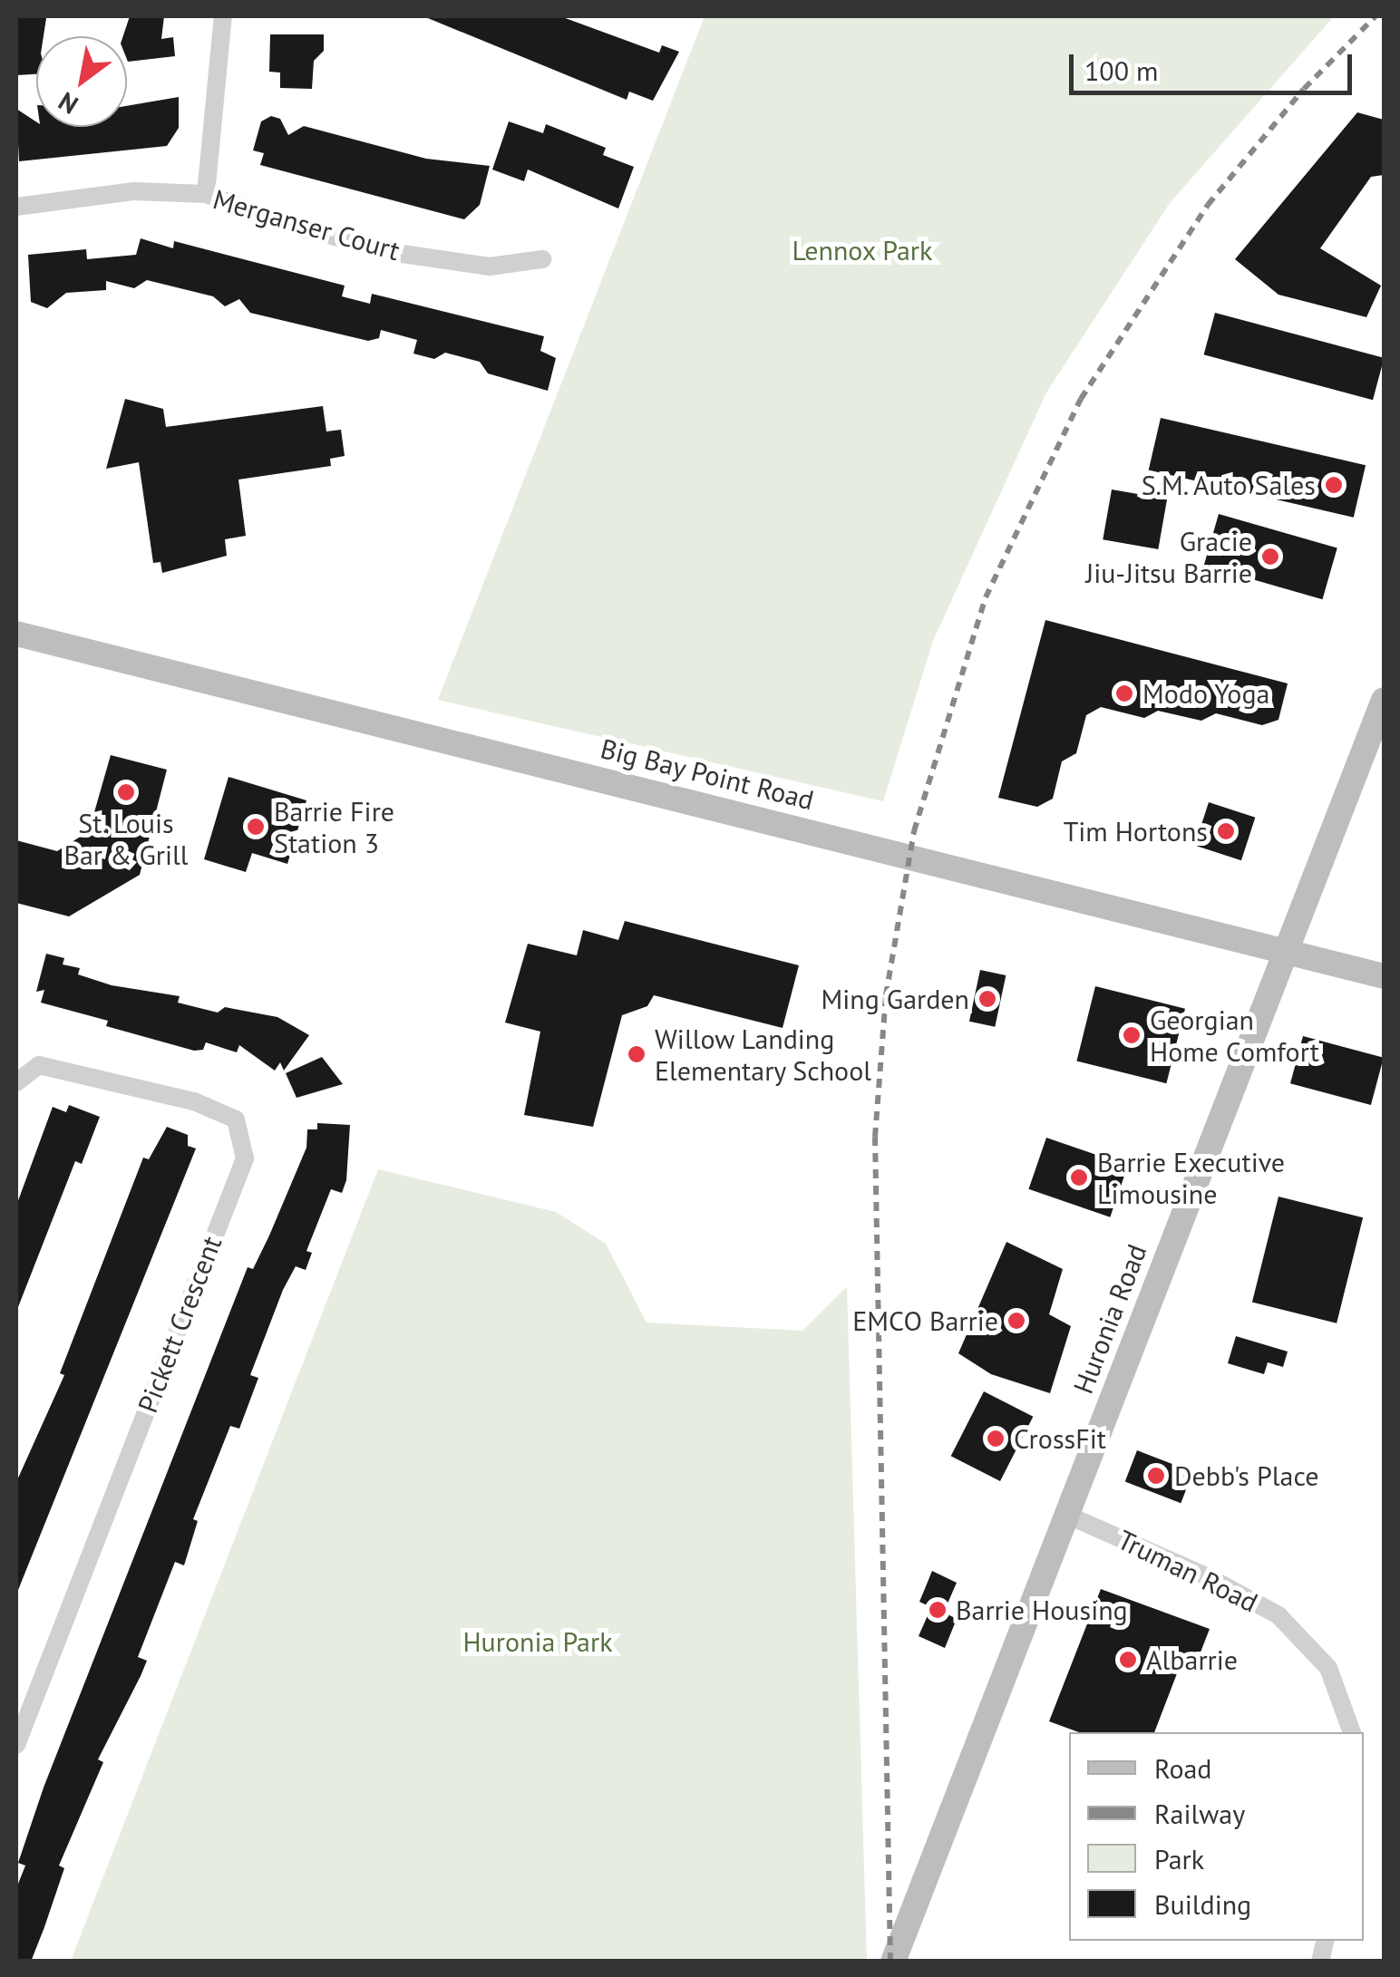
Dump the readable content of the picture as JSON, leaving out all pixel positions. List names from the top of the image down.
{
  "streets": {
    "street": [
      "Merganser Court",
      "Big Bay Point Road",
      "Huronia Road",
      "Pickett Crescent",
      "Truman Road"
    ]
  },
  "crossings": [
    ["Big Bay Point Road", "Huronia Road"],
    ["Huronia Road", "Truman Road"]
  ],
  "parks": ["Lennox Park", "Huronia Park"],
  "places": [
    "S.M. Auto Sales",
    "Gracie Jiu-Jitsu Barrie",
    "Modo Yoga",
    "St. Louis Bar & Grill",
    "Barrie Fire Station 3",
    "Tim Hortons",
    "Ming Garden",
    "Georgian Home Comfort",
    "Willow Landing Elementary School",
    "Barrie Executive Limousine",
    "EMCO Barrie",
    "CrossFit",
    "Debb's Place",
    "Barrie Housing",
    "Albarrie"
  ],
  "legend": [
    "Road",
    "Railway",
    "Park",
    "Building"
  ],
  "scale_bar": "100 m",
  "north": "bottom left"
}
